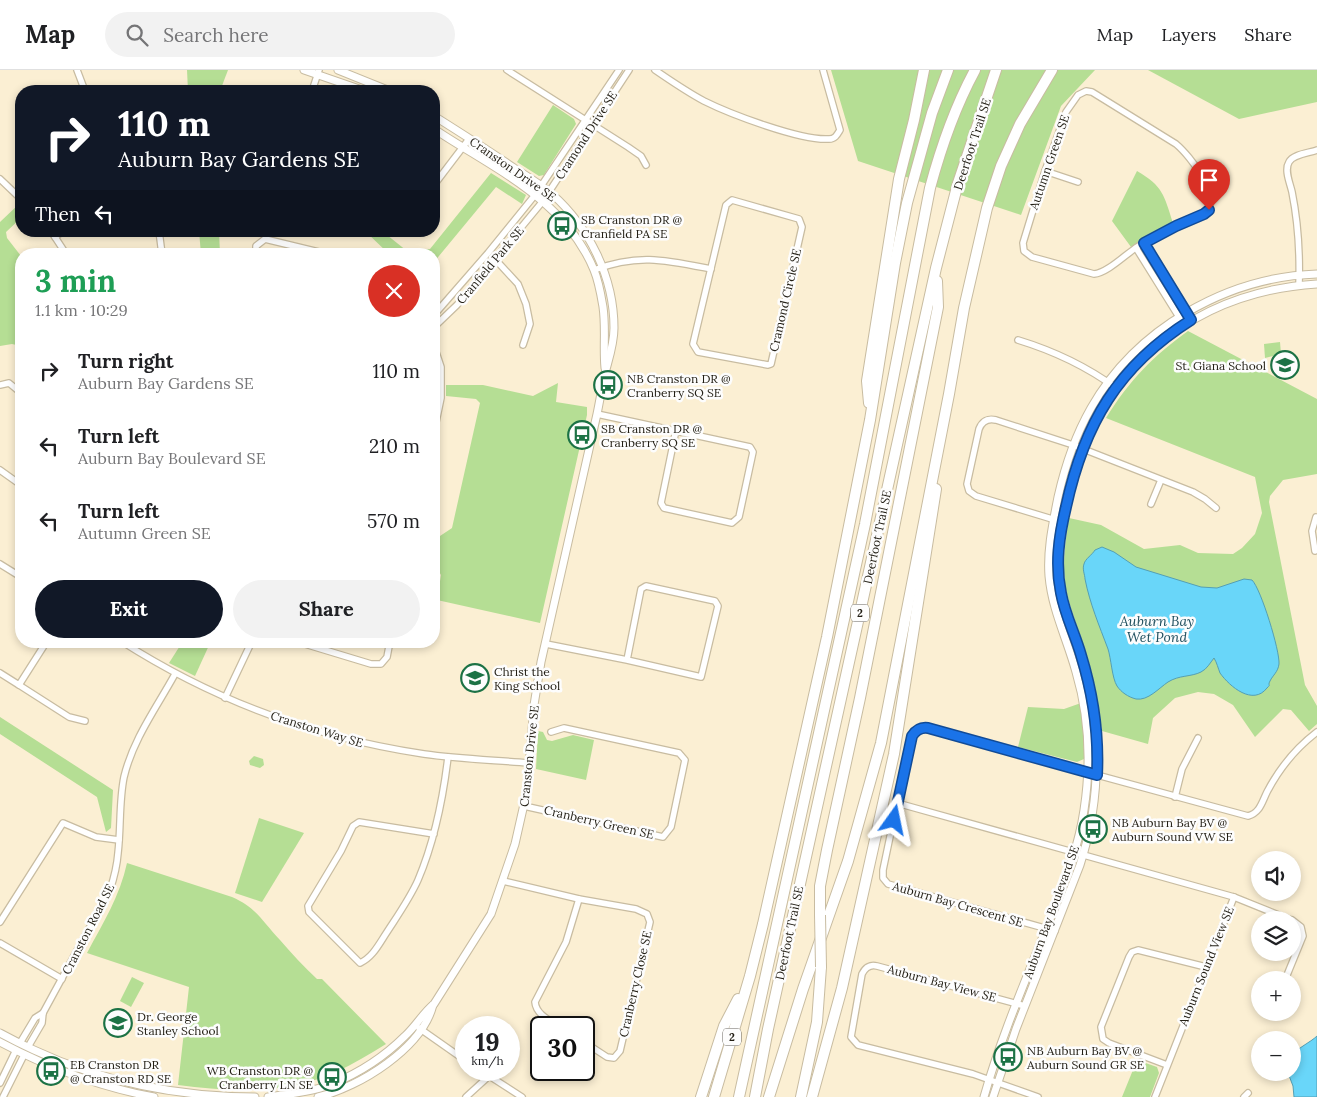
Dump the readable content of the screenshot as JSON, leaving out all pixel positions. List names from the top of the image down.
{
  "streets": {
    "highway": ["Deerfoot Trail SE", "2"],
    "street": [
      "Cramond Drive SE",
      "Autumn Green SE",
      "Cranston Drive SE",
      "Cranfield Park SE",
      "Cramond Circle SE",
      "Cranston Way SE",
      "Cranberry Green SE",
      "Auburn Bay Crescent SE",
      "Auburn Bay Boulevard SE",
      "Cranston Road SE",
      "Auburn Sound View SE",
      "Auburn Bay View SE",
      "Cranberry Close SE"
    ]
  },
  "crossings": [
    ["Cramond Drive SE", "Cranston Drive SE"],
    ["Cramond Drive SE", "Cranfield Park SE"],
    ["Cranston Drive SE", "Cranfield Park SE"],
    ["Cranston Drive SE", "Cranston Way SE"],
    ["Cranston Drive SE", "Cranberry Green SE"],
    ["Cranston Drive SE", "Cranberry Close SE"],
    ["Cranston Way SE", "Cranston Road SE"],
    ["Auburn Bay Crescent SE", "Auburn Bay Boulevard SE"],
    ["Auburn Bay Boulevard SE", "Auburn Sound View SE"],
    ["Auburn Bay Boulevard SE", "Auburn Bay View SE"]
  ],
  "water": ["Auburn Bay Wet Pond"],
  "places": {
    "bus stop": [
      "SB Cranston DR @ Cranfield PA SE",
      "NB Cranston DR @ Cranberry SQ SE",
      "SB Cranston DR @ Cranberry SQ SE",
      "NB Auburn Bay BV @ Auburn Sound VW SE",
      "NB Auburn Bay BV @ Auburn Sound GR SE",
      "EB Cranston DR @ Cranston RD SE",
      "WB Cranston DR @ Cranberry LN SE"
    ],
    "school or university": ["St. Giana School", "Christ the King School", "Dr. George Stanley School"]
  },
  "page": {
    "header": "Map",
    "search": "Search here",
    "nav": ["Map", "Layers", "Share"],
    "turn": ["110 m", "Auburn Bay Gardens SE"],
    "then": "Then",
    "heading": ["3 min", "1.1 km · 10:29"],
    "list": [
      {
        "name": "Turn right",
        "note": "Auburn Bay Gardens SE",
        "value": "110 m"
      },
      {
        "name": "Turn left",
        "note": "Auburn Bay Boulevard SE",
        "value": "210 m"
      },
      {
        "name": "Turn left",
        "note": "Autumn Green SE",
        "value": "570 m"
      }
    ],
    "buttons": ["Exit", "Share"],
    "map_buttons": ["+", "−"],
    "speed": "19 km/h",
    "limit": "30"
  }
}
